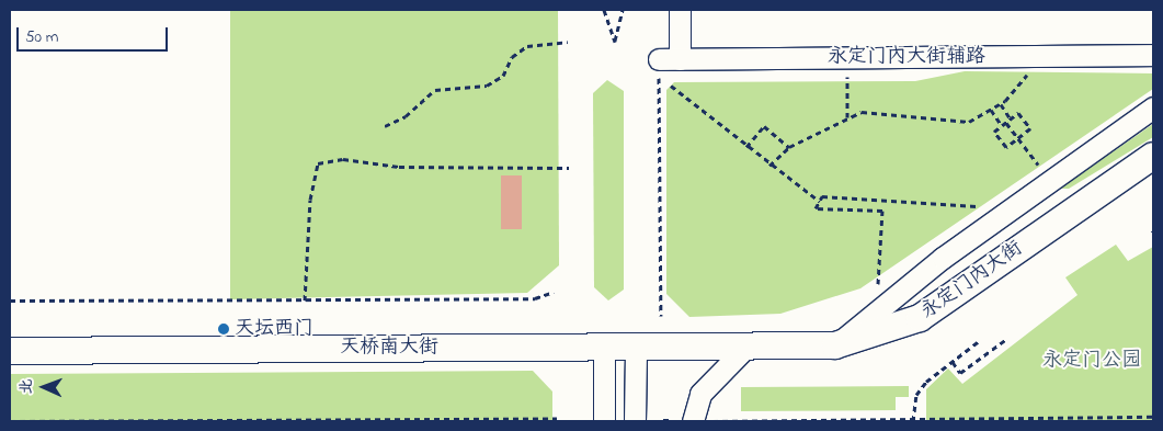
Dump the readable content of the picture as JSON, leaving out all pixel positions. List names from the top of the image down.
{
  "streets": {
    "main road": ["永定门内大街", "天桥南大街"],
    "street": ["永定门内大街辅路"]
  },
  "crossings": [
    ["永定门内大街", "天桥南大街"]
  ],
  "parks": ["永定门公园"],
  "places": ["天坛西门"],
  "scale_bar": "50 m",
  "north": "left"
}
